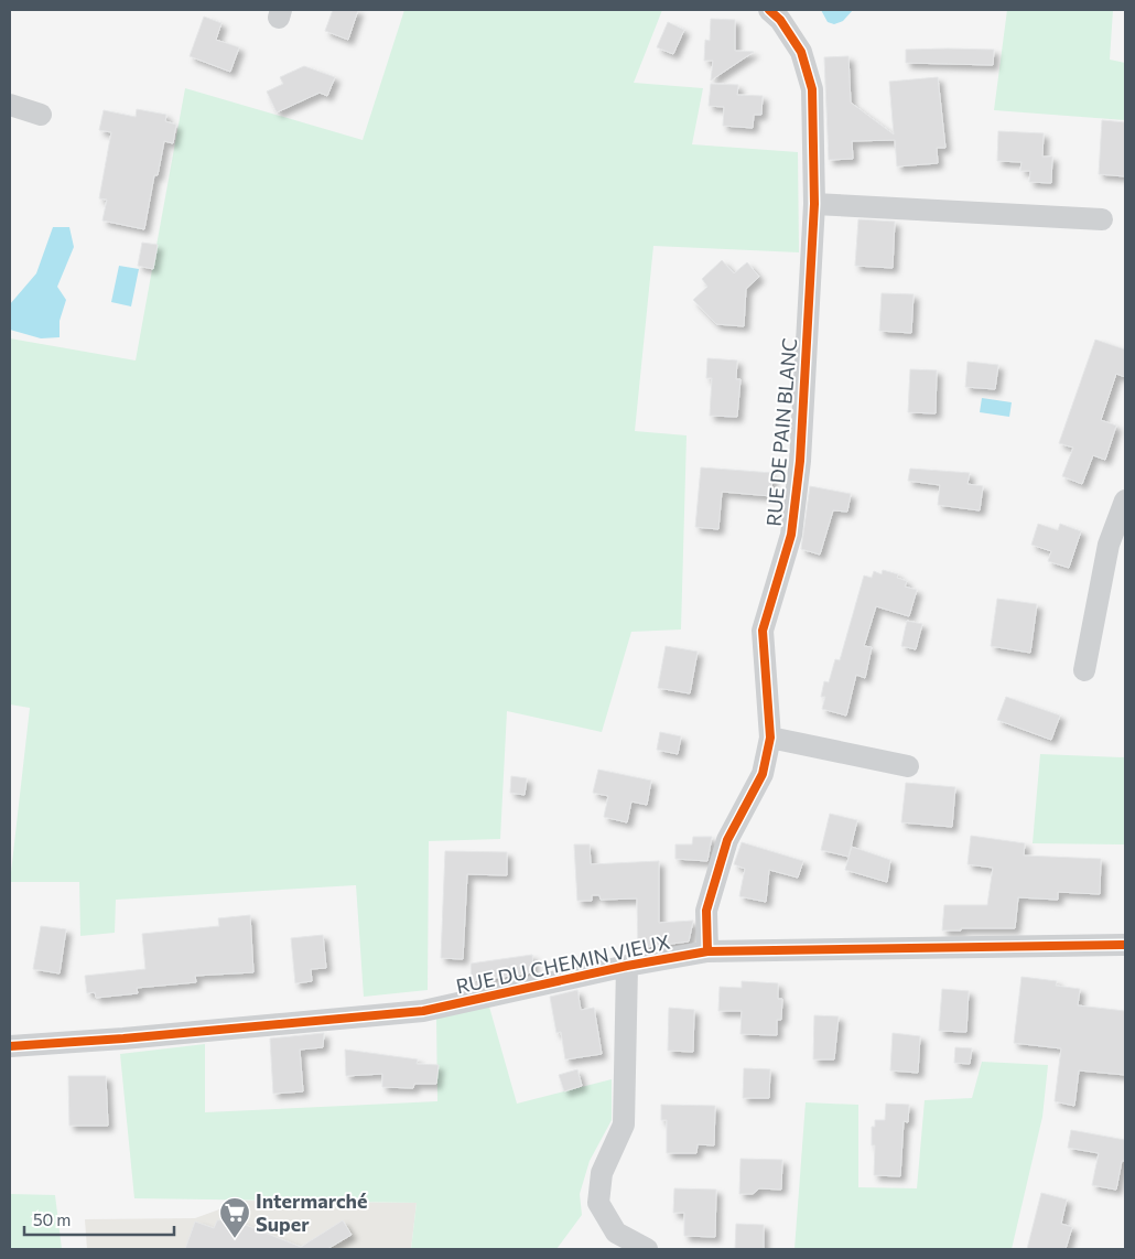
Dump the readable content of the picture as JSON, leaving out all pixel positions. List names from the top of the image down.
{
  "streets": {
    "street": ["RUE DE PAIN BLANC", "RUE DU CHEMIN VIEUX"]
  },
  "crossings": [
    ["RUE DE PAIN BLANC", "RUE DU CHEMIN VIEUX"]
  ],
  "places": {
    "supermarket": ["Intermarché Super"]
  },
  "scale_bar": "50 m"
}
